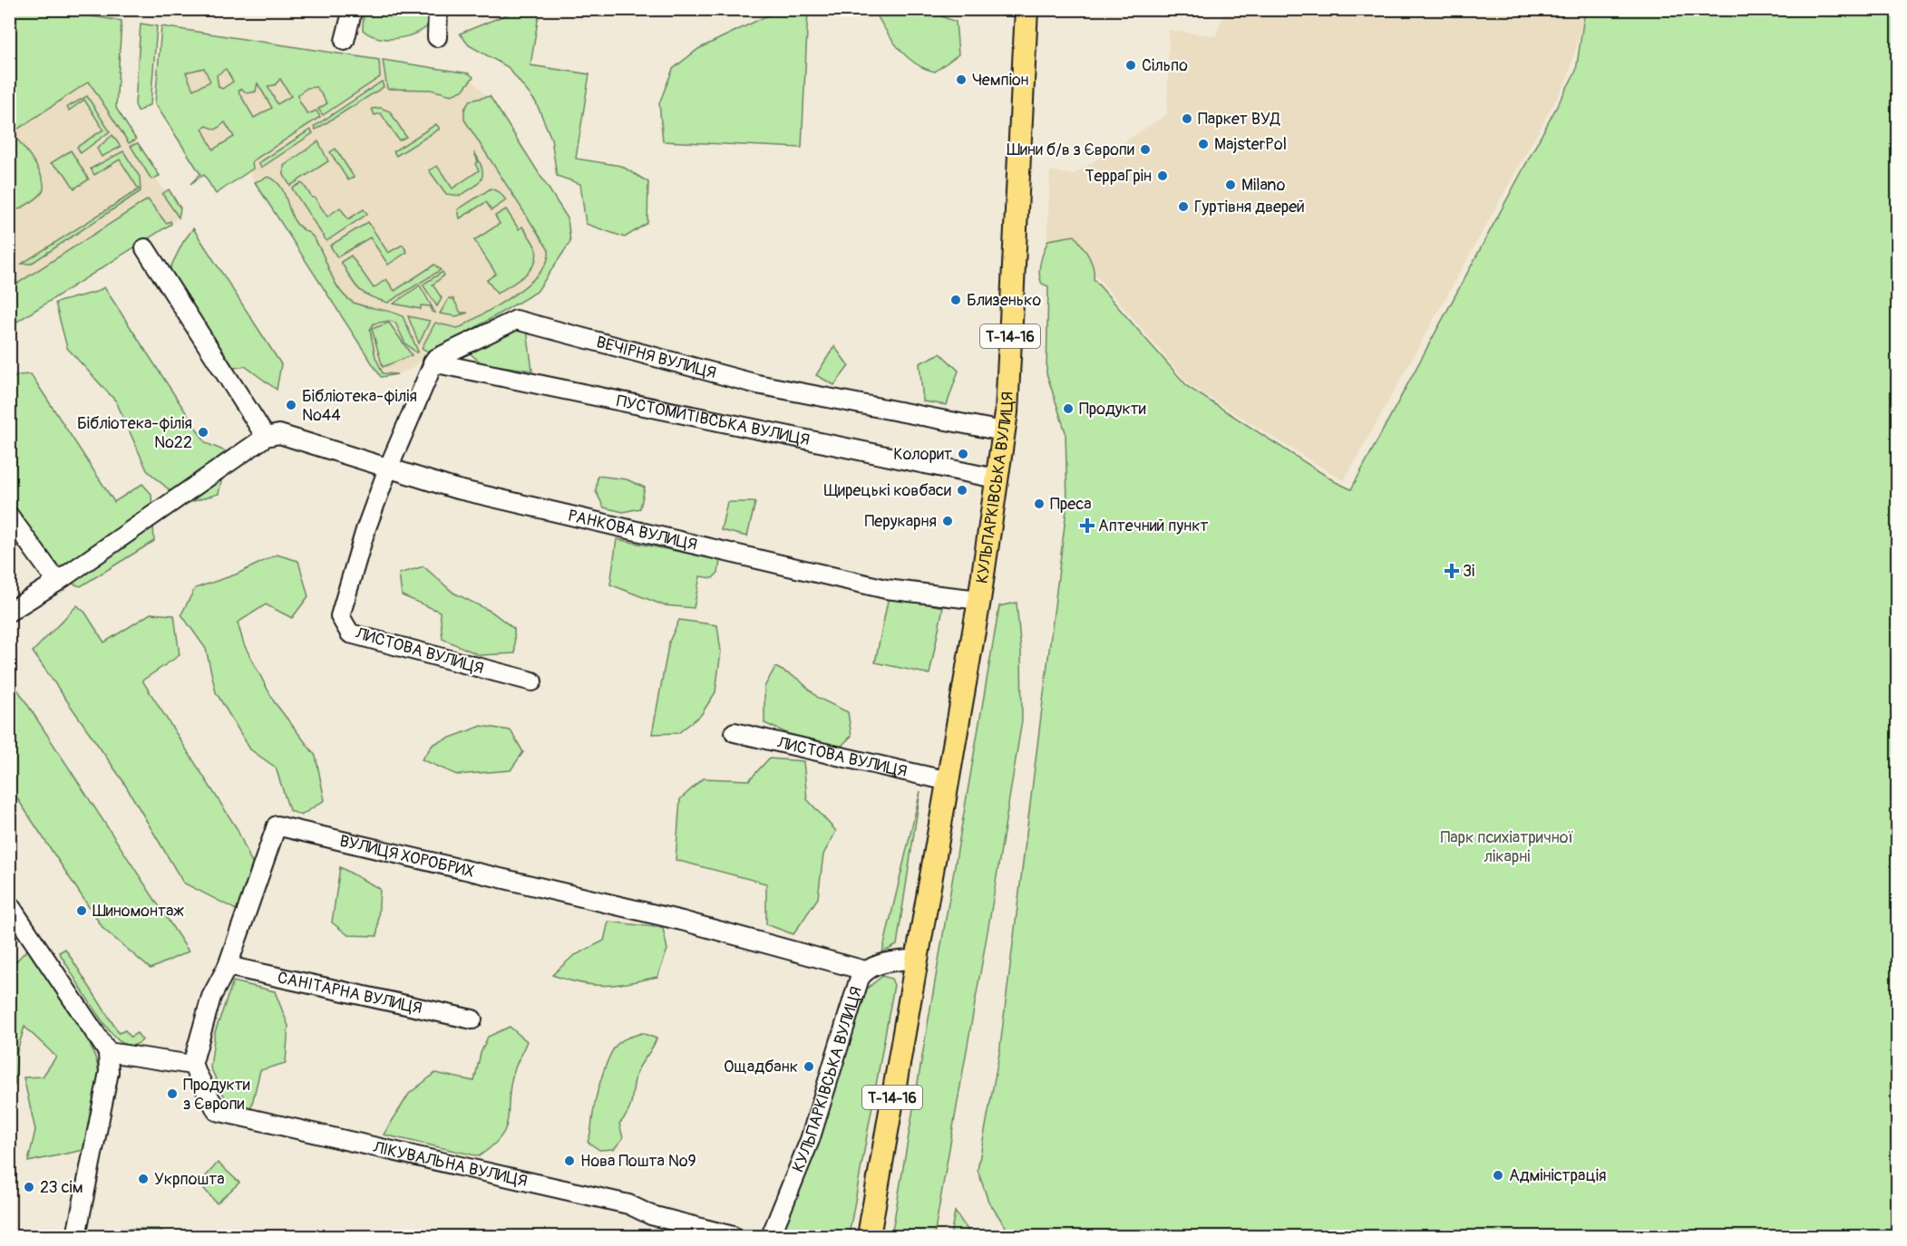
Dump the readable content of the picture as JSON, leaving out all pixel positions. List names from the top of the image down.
{
  "streets": {
    "main road": ["Т-14-16", "КУЛЬПАРКІВСЬКА ВУЛИЦЯ"],
    "street": [
      "ВЕЧІРНЯ ВУЛИЦЯ",
      "ПУСТОМИТІВСЬКА ВУЛИЦЯ",
      "РАНКОВА ВУЛИЦЯ",
      "ЛИСТОВА ВУЛИЦЯ",
      "ВУЛИЦЯ ХОРОБРИХ",
      "САНІТАРНА ВУЛИЦЯ",
      "ЛІКУВАЛЬНА ВУЛИЦЯ"
    ]
  },
  "crossings": [
    ["ВЕЧІРНЯ ВУЛИЦЯ", "ПУСТОМИТІВСЬКА ВУЛИЦЯ"],
    ["ВЕЧІРНЯ ВУЛИЦЯ", "КУЛЬПАРКІВСЬКА ВУЛИЦЯ"],
    ["ПУСТОМИТІВСЬКА ВУЛИЦЯ", "КУЛЬПАРКІВСЬКА ВУЛИЦЯ"],
    ["КУЛЬПАРКІВСЬКА ВУЛИЦЯ", "РАНКОВА ВУЛИЦЯ"],
    ["КУЛЬПАРКІВСЬКА ВУЛИЦЯ", "ЛИСТОВА ВУЛИЦЯ"],
    ["КУЛЬПАРКІВСЬКА ВУЛИЦЯ", "ВУЛИЦЯ ХОРОБРИХ"],
    ["РАНКОВА ВУЛИЦЯ", "ЛИСТОВА ВУЛИЦЯ"],
    ["ВУЛИЦЯ ХОРОБРИХ", "САНІТАРНА ВУЛИЦЯ"],
    ["ВУЛИЦЯ ХОРОБРИХ", "ЛІКУВАЛЬНА ВУЛИЦЯ"]
  ],
  "parks": ["Парк психіатричної лікарні"],
  "places": {
    "other": [
      "Сільпо",
      "Чемпіон",
      "Паркет ВУД",
      "MajsterPol",
      "Шини б/в з Європи",
      "ТерраГрін",
      "Milano",
      "Гуртівня дверей",
      "Близенько",
      "Бібліотека-філія №44",
      "Продукти",
      "Бібліотека-філія №22",
      "Колорит",
      "Щирецькі ковбаси",
      "Преса",
      "Перукарня",
      "Шиномонтаж",
      "Ощадбанк",
      "Продукти з Європи",
      "Нова Пошта №9",
      "Адміністрація",
      "Укрпошта",
      "23 сім"
    ],
    "health": ["Аптечний пункт", "3і"]
  }
}
